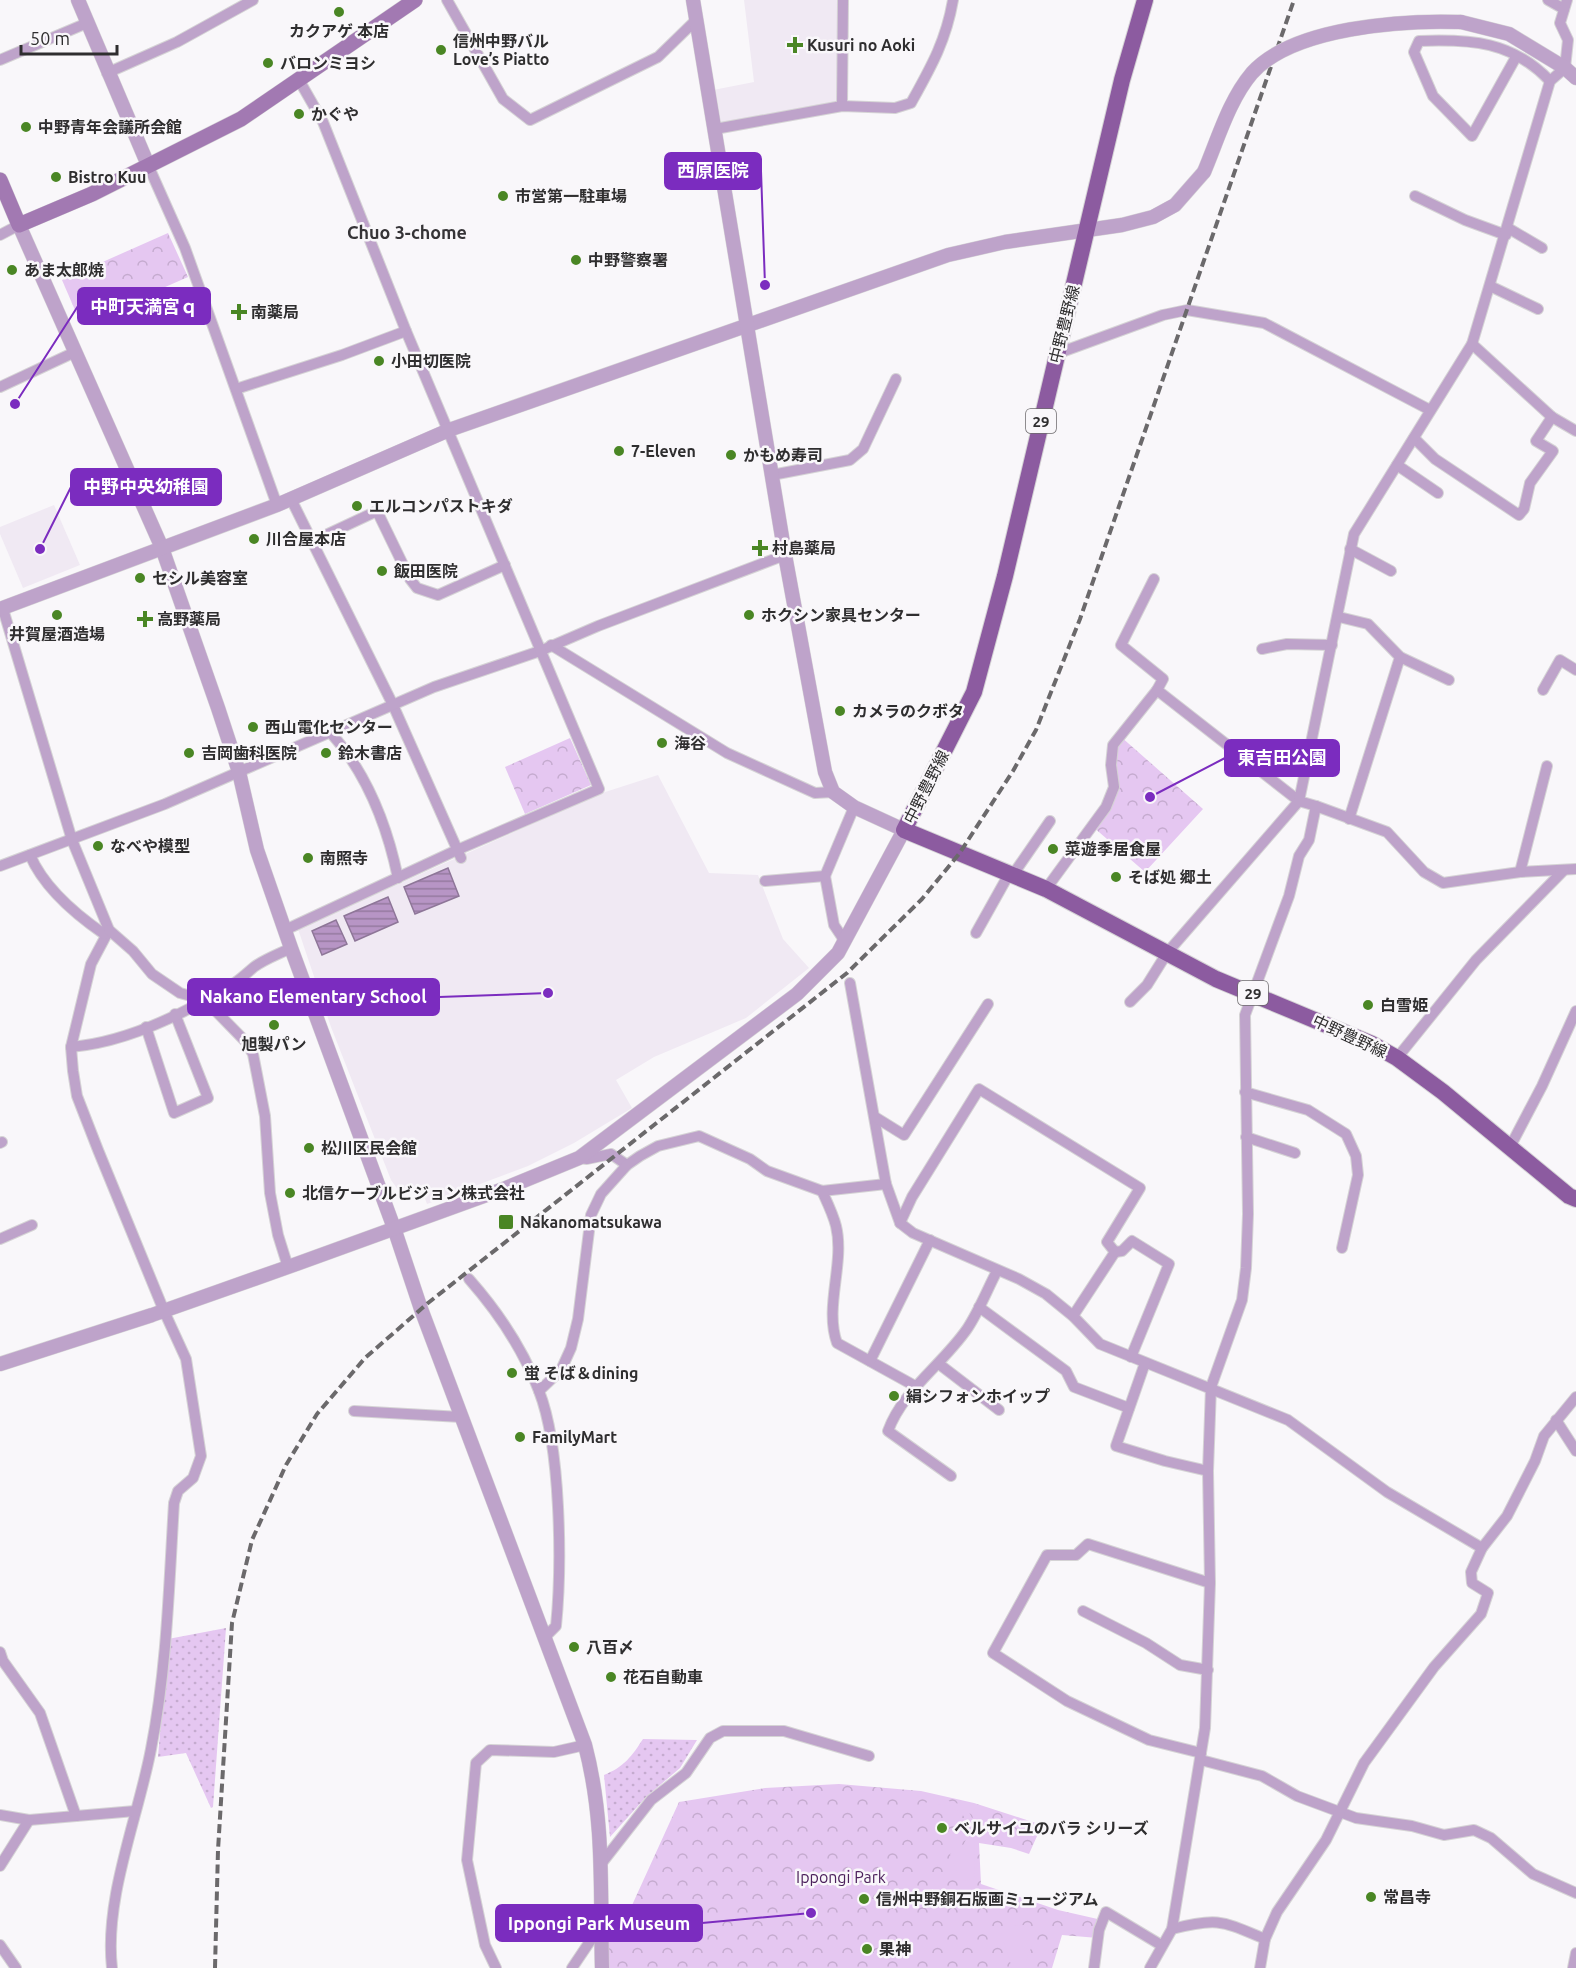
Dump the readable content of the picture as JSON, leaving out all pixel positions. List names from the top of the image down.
{
  "streets": {
    "main road": ["中野豊野線", "29"]
  },
  "districts": ["Chuo 3-chome"],
  "parks": ["Ippongi Park"],
  "places": {
    "other": [
      "カクアゲ 本店",
      "信州中野バル Love’s Piatto",
      "バロンミヨシ",
      "かぐや",
      "中野青年会議所会館",
      "Bistro Kuu",
      "市営第一駐車場",
      "中野警察署",
      "あま太郎焼",
      "西原医院",
      "小田切医院",
      "中町天満宮ｑ",
      "7-Eleven",
      "かもめ寿司",
      "エルコンパストキダ",
      "川合屋本店",
      "中野中央幼稚園",
      "飯田医院",
      "セシル美容室",
      "井賀屋酒造場",
      "ホクシン家具センター",
      "カメラのクボタ",
      "西山電化センター",
      "海谷",
      "吉岡歯科医院",
      "鈴木書店",
      "東吉田公園",
      "なべや模型",
      "菜遊季居食屋",
      "南照寺",
      "そば処 郷土",
      "Nakano Elementary School",
      "白雪姫",
      "旭製パン",
      "松川区民会館",
      "北信ケーブルビジョン株式会社",
      "蛍 そば＆dining",
      "絹シフォンホイップ",
      "FamilyMart",
      "八百〆",
      "花石自動車",
      "ベルサイユのバラ シリーズ",
      "常昌寺",
      "信州中野銅石版画ミュージアム",
      "Ippongi Park Museum",
      "果神"
    ],
    "health": [
      "Kusuri no Aoki",
      "南薬局",
      "村島薬局",
      "高野薬局"
    ],
    "transit": ["Nakanomatsukawa"]
  },
  "scale_bar": "50 m"
}
